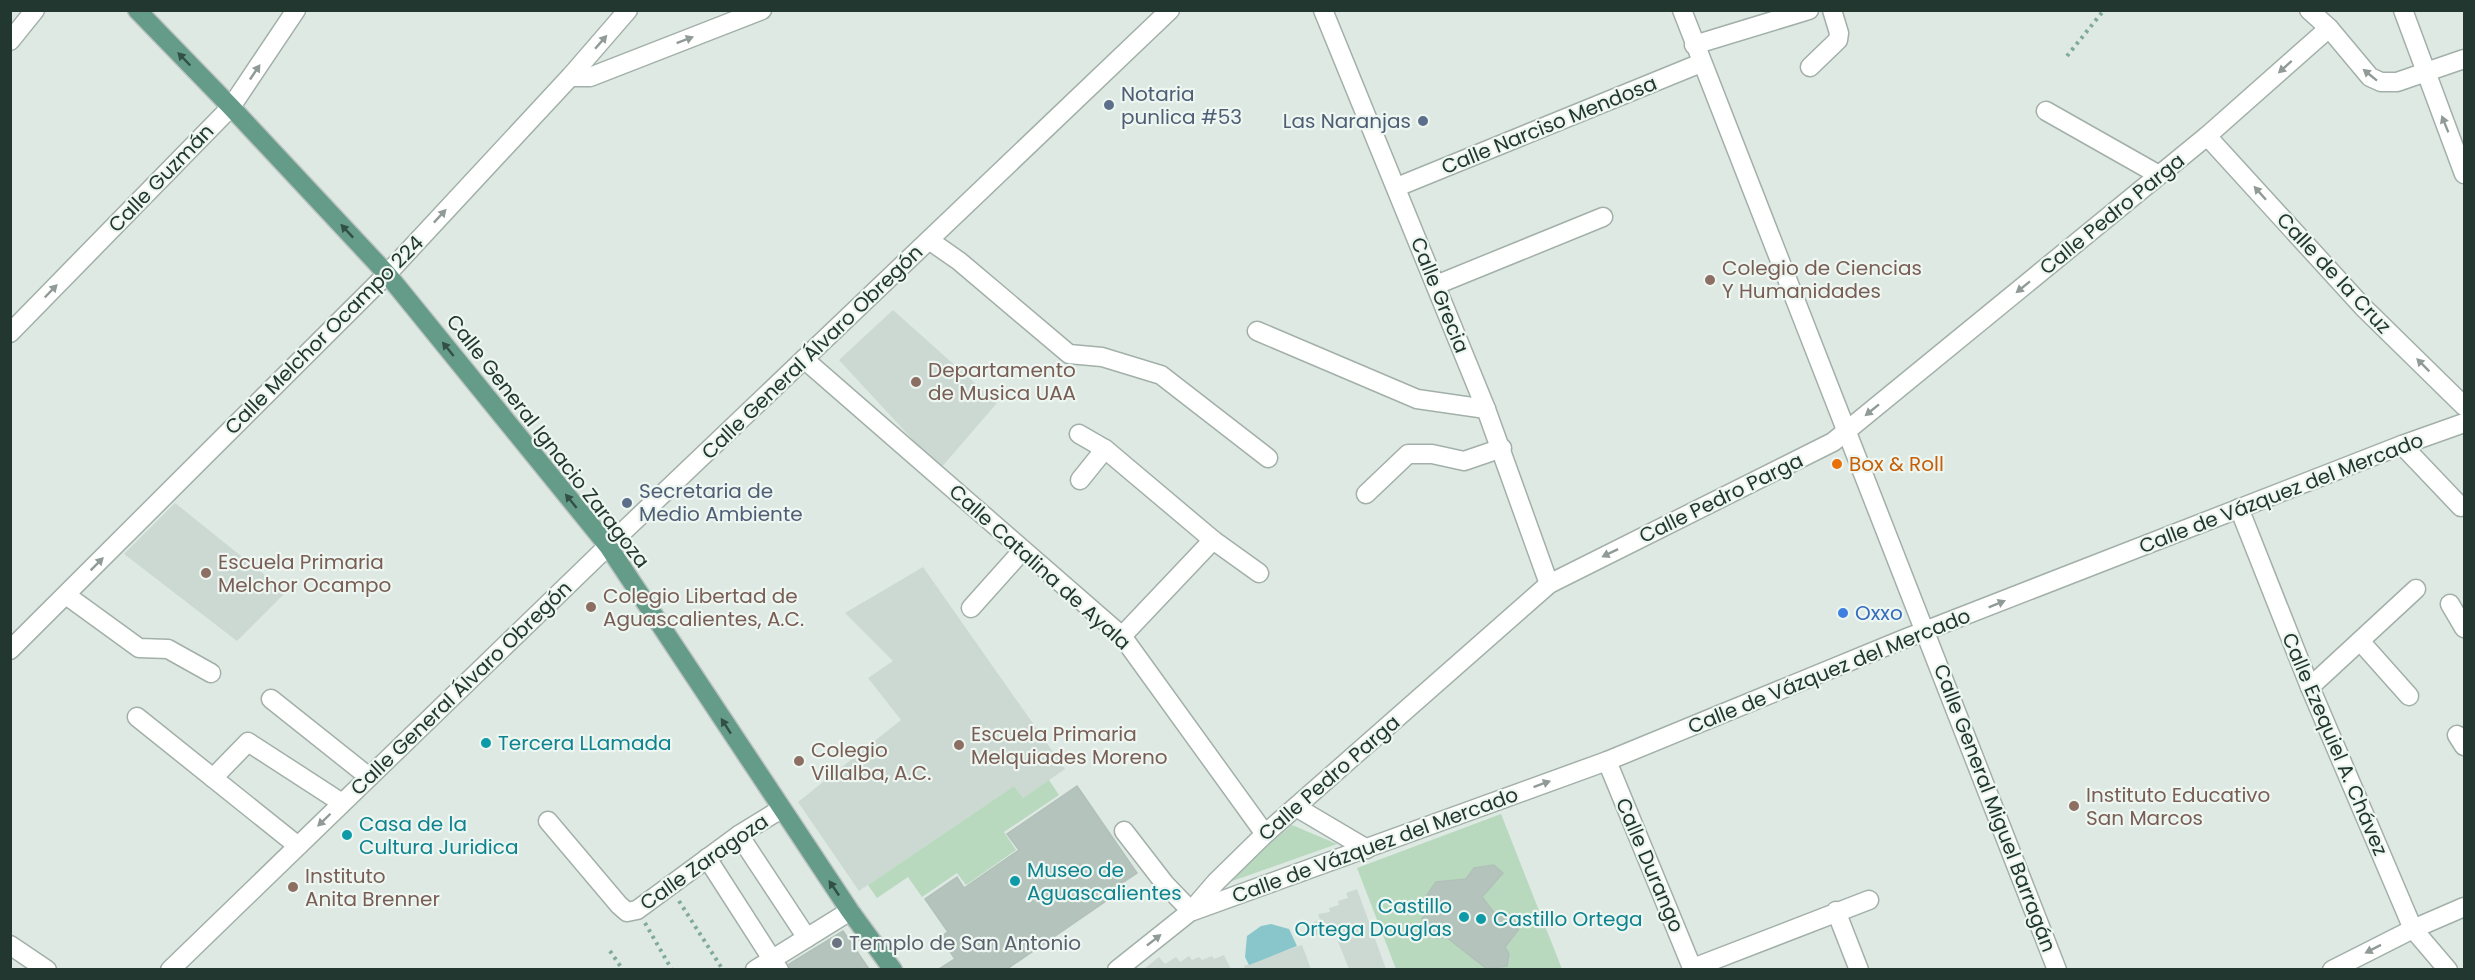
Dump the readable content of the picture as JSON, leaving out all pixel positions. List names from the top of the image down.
{
  "streets": {
    "main road": ["Calle General Ignacio Zaragoza"],
    "street": [
      "Calle Narciso Mendosa",
      "Calle Guzmán",
      "Calle Pedro Parga",
      "Calle de la Cruz",
      "Calle Grecia",
      "Calle Melchor Ocampo 224",
      "Calle General Álvaro Obregón",
      "Calle de Vázquez del Mercado",
      "Calle Catalina de Ayala",
      "Calle Ezequiel A. Chávez",
      "Calle General Miguel Barragán",
      "Calle Zaragoza",
      "Calle Durango"
    ]
  },
  "crossings": [
    ["Calle Narciso Mendosa", "Calle Grecia"],
    ["Calle Narciso Mendosa", "Calle General Miguel Barragán"],
    ["Calle Guzmán", "Calle General Ignacio Zaragoza"],
    ["Calle Pedro Parga", "Calle de la Cruz"],
    ["Calle Pedro Parga", "Calle Grecia"],
    ["Calle Pedro Parga", "Calle de Vázquez del Mercado"],
    ["Calle Pedro Parga", "Calle Catalina de Ayala"],
    ["Calle Pedro Parga", "Calle General Miguel Barragán"],
    ["Calle Melchor Ocampo 224", "Calle General Ignacio Zaragoza"],
    ["Calle General Álvaro Obregón", "Calle General Ignacio Zaragoza"],
    ["Calle General Álvaro Obregón", "Calle Catalina de Ayala"],
    ["Calle General Ignacio Zaragoza", "Calle Zaragoza"],
    ["Calle de Vázquez del Mercado", "Calle Ezequiel A. Chávez"],
    ["Calle de Vázquez del Mercado", "Calle General Miguel Barragán"],
    ["Calle de Vázquez del Mercado", "Calle Durango"]
  ],
  "one_way": [
    "Calle Guzmán",
    "Calle Pedro Parga",
    "Calle de la Cruz",
    "Calle Melchor Ocampo 224",
    "Calle General Ignacio Zaragoza",
    "Calle de Vázquez del Mercado"
  ],
  "places": [
    "Notaria punlica #53",
    "Las Naranjas",
    "Colegio de Ciencias Y Humanidades",
    "Departamento de Musica UAA",
    "Box & Roll",
    "Secretaria de Medio Ambiente",
    "Escuela Primaria Melchor Ocampo",
    "Colegio Libertad de Aguascalientes, A.C.",
    "Oxxo",
    "Tercera LLamada",
    "Escuela Primaria Melquiades Moreno",
    "Colegio Villalba, A.C.",
    "Instituto Educativo San Marcos",
    "Casa de la Cultura Juridica",
    "Museo de Aguascalientes",
    "Instituto Anita Brenner",
    "Castillo Ortega Douglas",
    "Castillo Ortega",
    "Templo de San Antonio"
  ]
}
